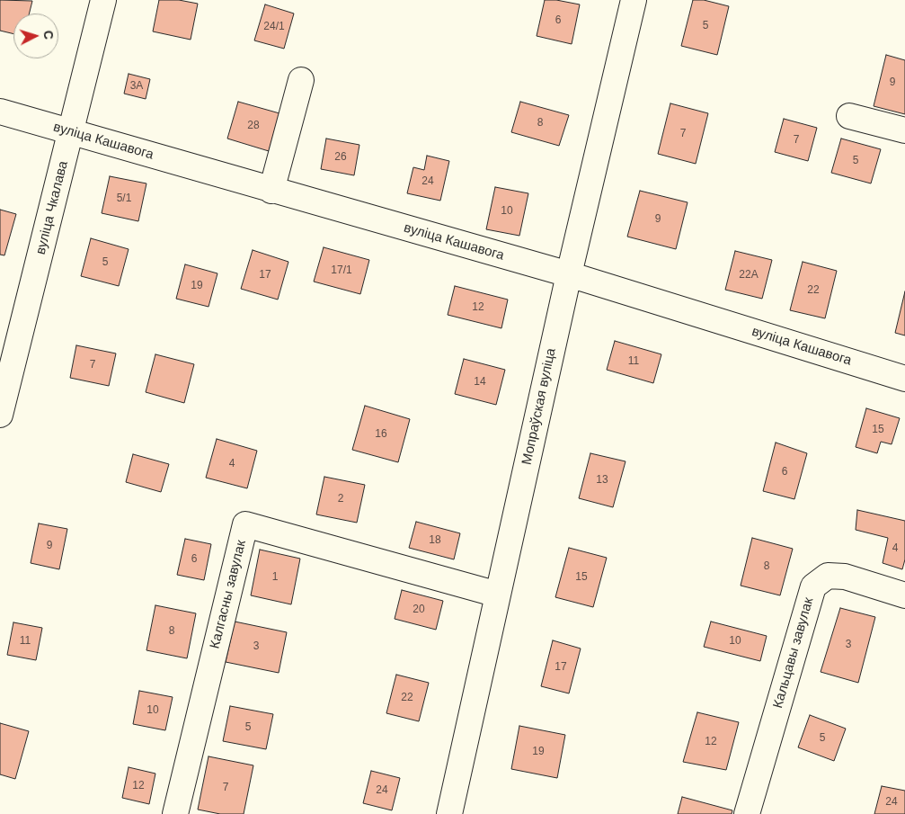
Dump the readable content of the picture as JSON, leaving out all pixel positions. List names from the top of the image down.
{
  "streets": {
    "street": [
      "вуліца Кашавога",
      "вуліца Чкалава",
      "Мопраўская вуліца",
      "Калгасны завулак",
      "Кальцавы завулак"
    ]
  },
  "crossings": [
    ["вуліца Кашавога", "вуліца Чкалава"],
    ["вуліца Кашавога", "Мопраўская вуліца"],
    ["Мопраўская вуліца", "Калгасны завулак"]
  ],
  "house_numbers": [
    "6",
    "5",
    "24/1",
    "9",
    "3А",
    "8",
    "28",
    "7",
    "7",
    "26",
    "5",
    "24",
    "5/1",
    "10",
    "9",
    "5",
    "17/1",
    "17",
    "22А",
    "19",
    "22",
    "12",
    "11",
    "7",
    "14",
    "15",
    "16",
    "4",
    "6",
    "13",
    "2",
    "18",
    "9",
    "4",
    "6",
    "8",
    "1",
    "15",
    "20",
    "8",
    "11",
    "10",
    "3",
    "3",
    "17",
    "22",
    "10",
    "5",
    "5",
    "12",
    "19",
    "12",
    "7",
    "24",
    "24"
  ],
  "north": "right"
}
